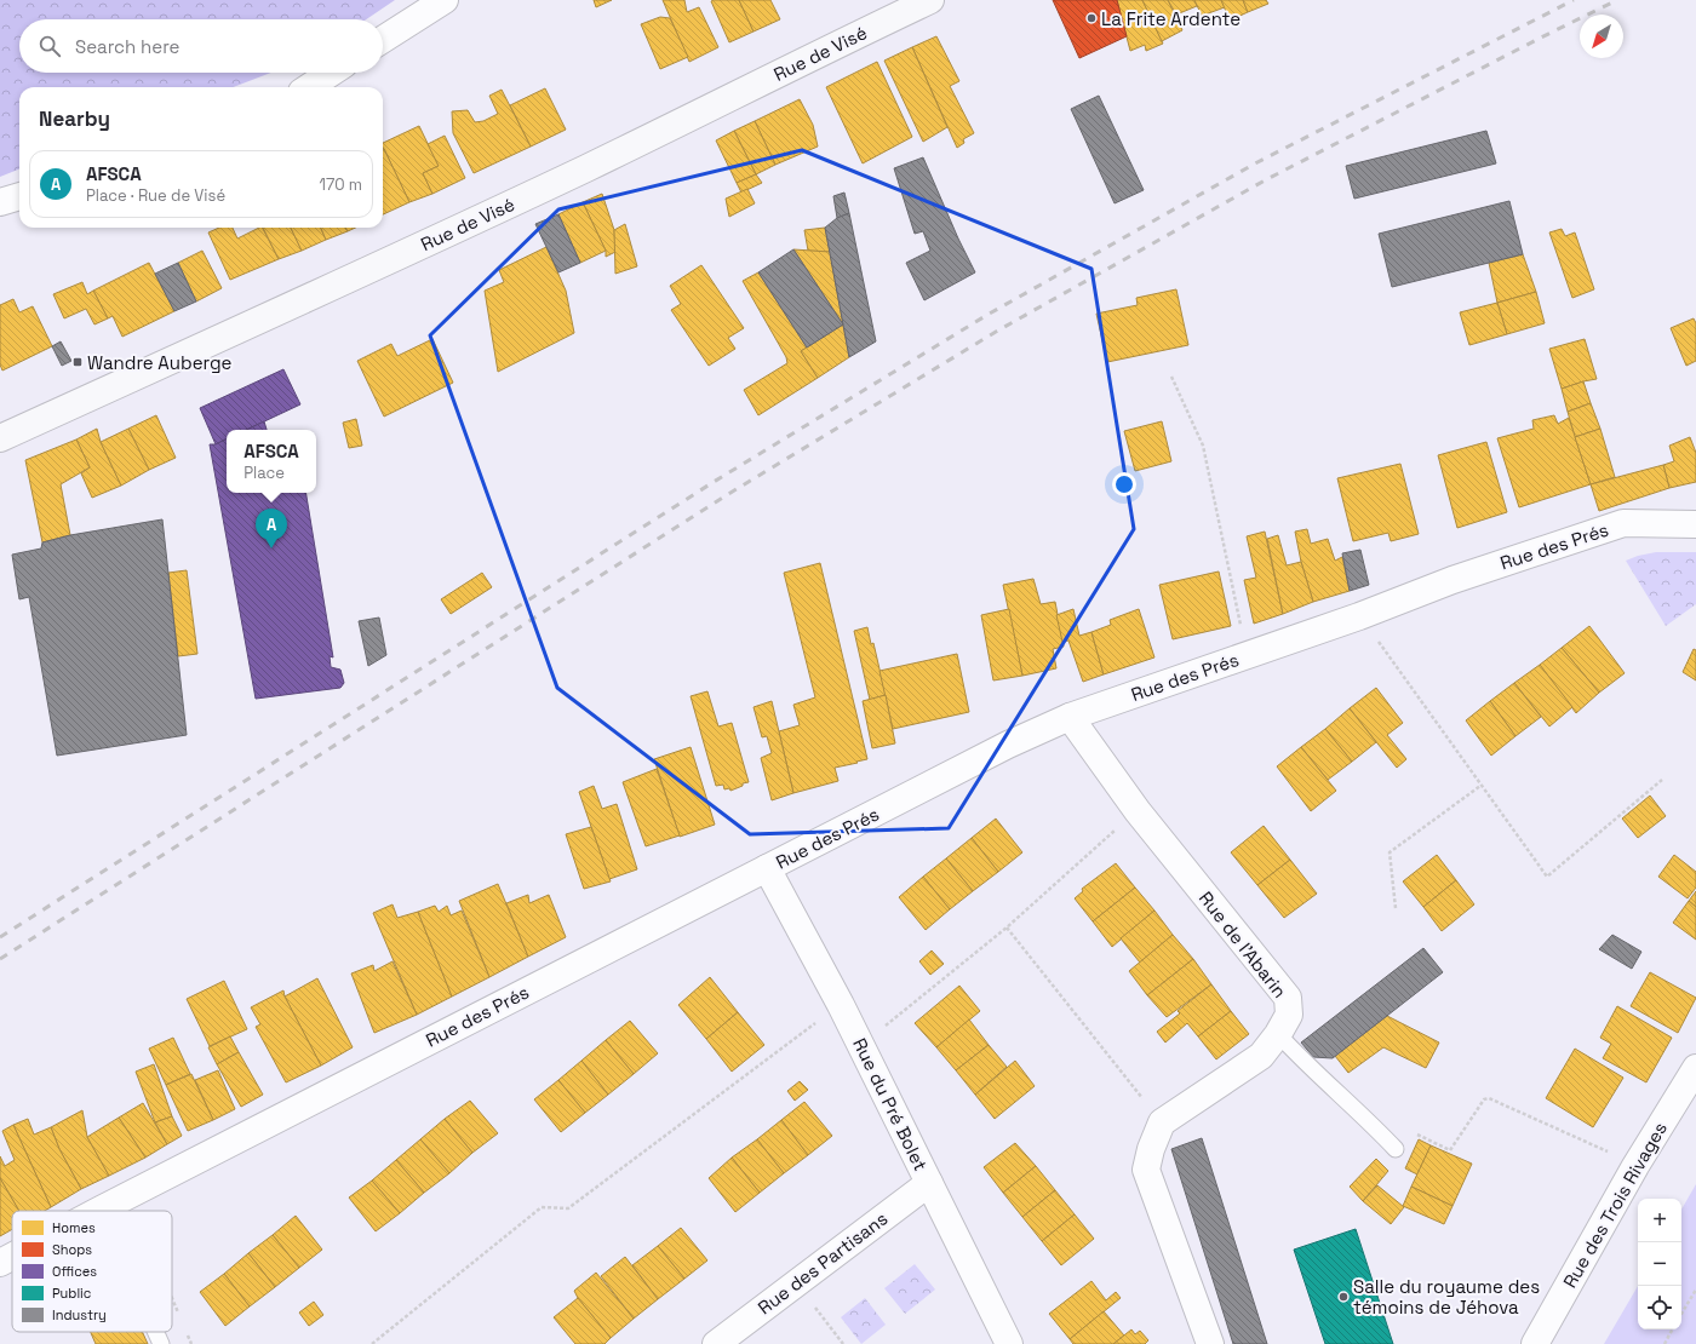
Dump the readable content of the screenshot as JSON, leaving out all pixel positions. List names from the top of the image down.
{
  "streets": {
    "street": [
      "Rue de Visé",
      "Rue des Prés",
      "Rue de l'Abarin",
      "Rue du Pré Bolet",
      "Rue des Trois Rivages",
      "Rue des Partisans"
    ]
  },
  "crossings": [
    ["Rue des Prés", "Rue de l'Abarin"],
    ["Rue des Prés", "Rue du Pré Bolet"],
    ["Rue du Pré Bolet", "Rue des Partisans"]
  ],
  "places": {
    "other": ["La Frite Ardente", "Salle du royaume des témoins de Jéhova"],
    "transit": ["Wandre Auberge"]
  },
  "legend": [
    "Homes",
    "Shops",
    "Offices",
    "Public",
    "Industry"
  ],
  "north": "bottom left",
  "page": {
    "search": "Search here",
    "heading": "Nearby",
    "list": [
      {
        "mark": "A",
        "name": "AFSCA",
        "note": "Place · Rue de Visé",
        "value": "170 m"
      }
    ],
    "popup": ["AFSCA", "Place"],
    "pins": "A",
    "map_buttons": ["+", "−"]
  }
}
